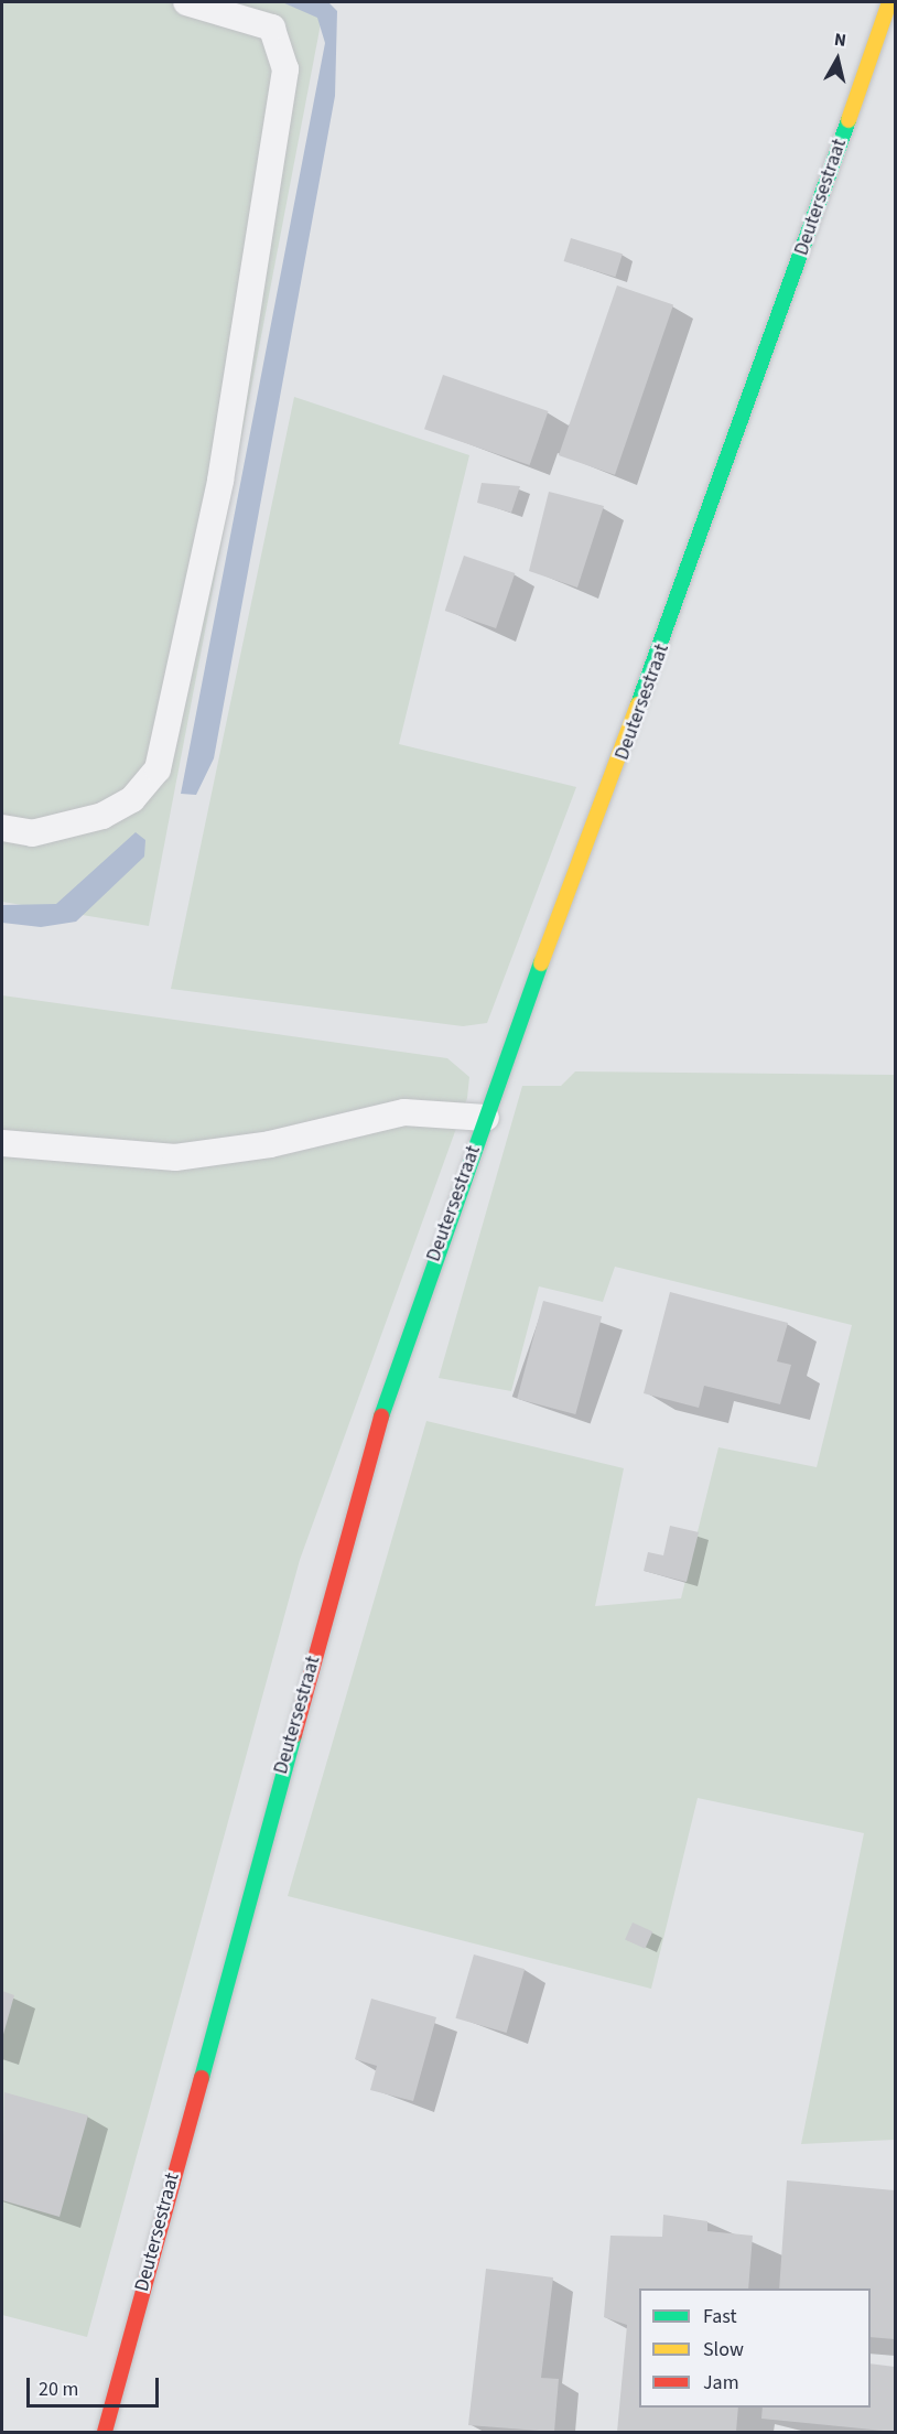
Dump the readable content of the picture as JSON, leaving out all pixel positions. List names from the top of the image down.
{
  "streets": {
    "street": ["Deutersestraat"]
  },
  "legend": ["Fast", "Slow", "Jam"],
  "scale_bar": "20 m",
  "north": "top"
}
